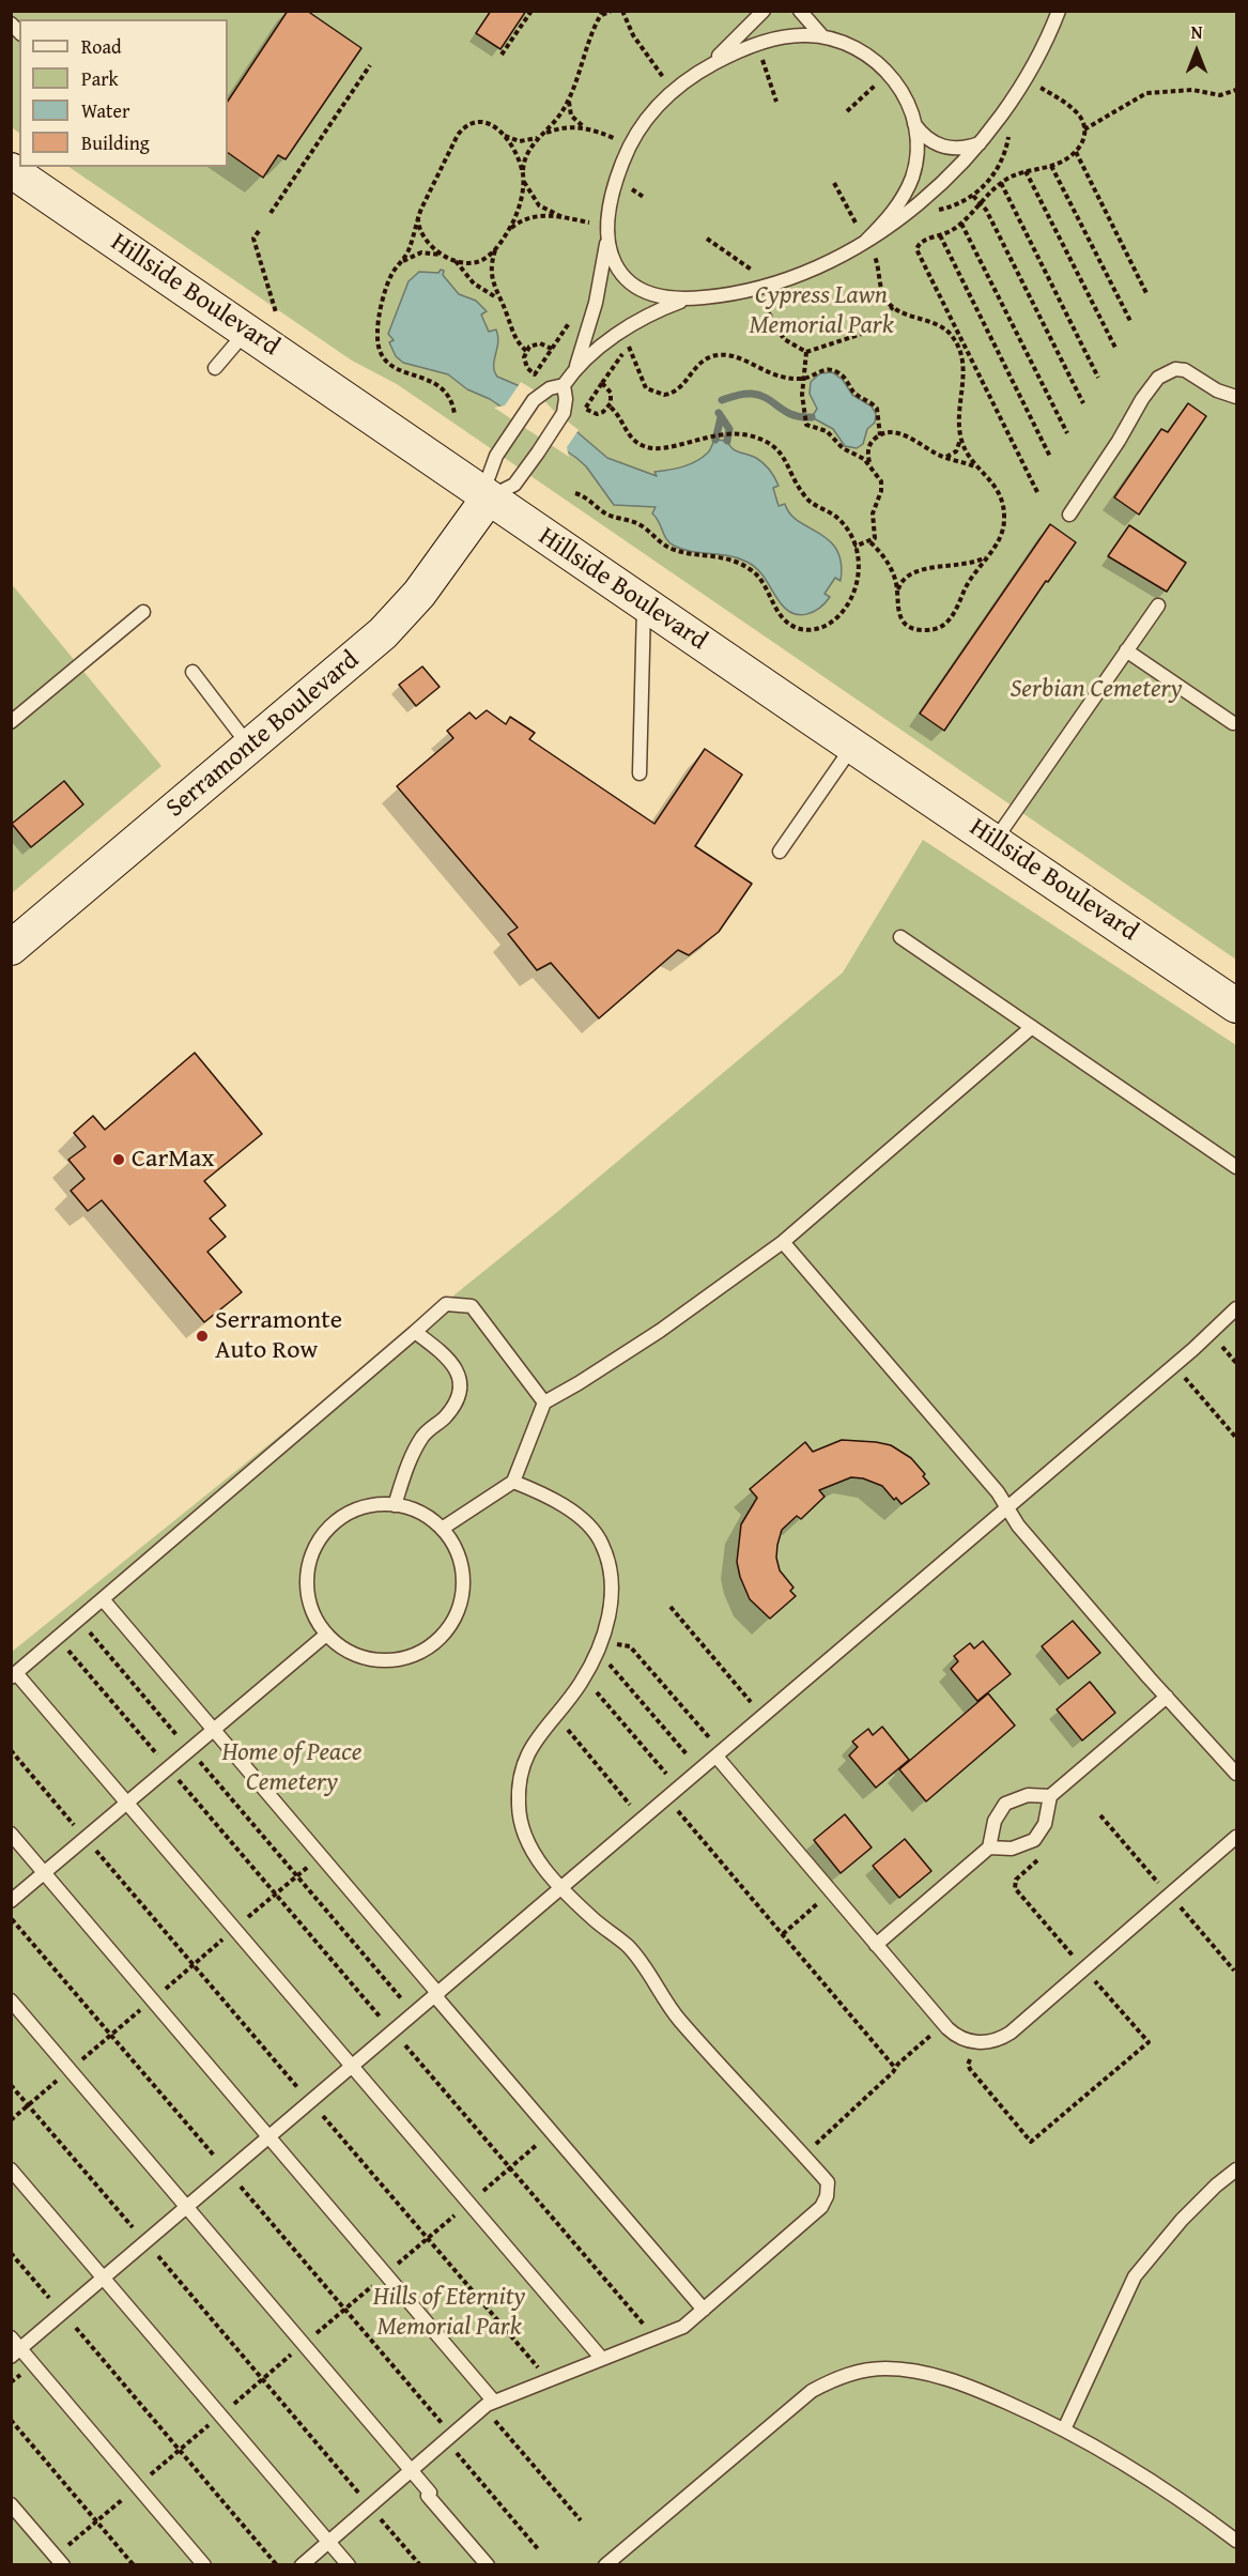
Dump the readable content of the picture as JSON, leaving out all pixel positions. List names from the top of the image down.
{
  "streets": {
    "main road": ["Hillside Boulevard", "Serramonte Boulevard"]
  },
  "crossings": [
    ["Hillside Boulevard", "Serramonte Boulevard"]
  ],
  "parks": [
    "Cypress Lawn Memorial Park",
    "Serbian Cemetery",
    "Home of Peace Cemetery",
    "Hills of Eternity Memorial Park"
  ],
  "places": ["CarMax", "Serramonte Auto Row"],
  "legend": [
    "Road",
    "Park",
    "Water",
    "Building"
  ],
  "north": "top"
}
